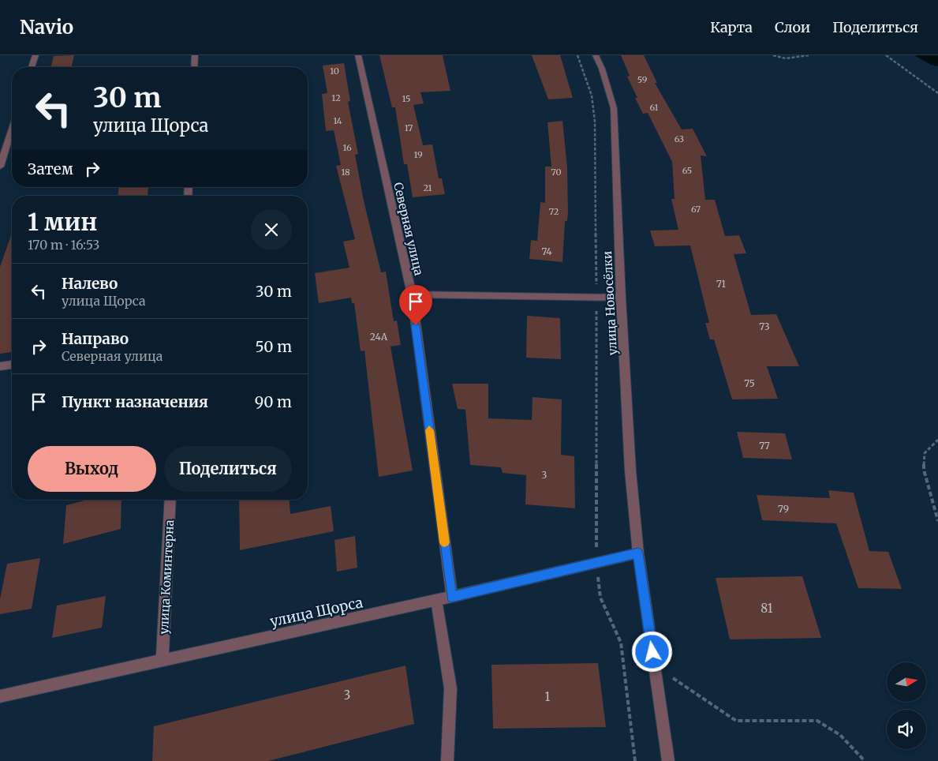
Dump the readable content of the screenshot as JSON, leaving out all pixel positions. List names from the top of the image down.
{
  "streets": {
    "street": [
      "Северная улица",
      "улица Новосёлки",
      "улица Коминтерна",
      "улица Щорса"
    ]
  },
  "crossings": [
    ["Северная улица", "улица Щорса"],
    ["улица Новосёлки", "улица Щорса"],
    ["улица Коминтерна", "улица Щорса"]
  ],
  "house_numbers": [
    "10",
    "59",
    "12",
    "15",
    "61",
    "14",
    "17",
    "63",
    "16",
    "19",
    "65",
    "18",
    "70",
    "21",
    "67",
    "72",
    "74",
    "71",
    "73",
    "24А",
    "75",
    "77",
    "3",
    "79",
    "81",
    "3",
    "1"
  ],
  "north": "right",
  "page": {
    "header": "Navio",
    "nav": ["Карта", "Слои", "Поделиться"],
    "turn": ["30 m", "улица Щорса"],
    "then": "Затем",
    "heading": ["1 мин", "170 m · 16:53"],
    "list": [
      {
        "name": "Налево",
        "note": "улица Щорса",
        "value": "30 m"
      },
      {
        "name": "Направо",
        "note": "Северная улица",
        "value": "50 m"
      },
      {
        "name": "Пункт назначения",
        "value": "90 m"
      }
    ],
    "buttons": ["Выход", "Поделиться"]
  }
}
